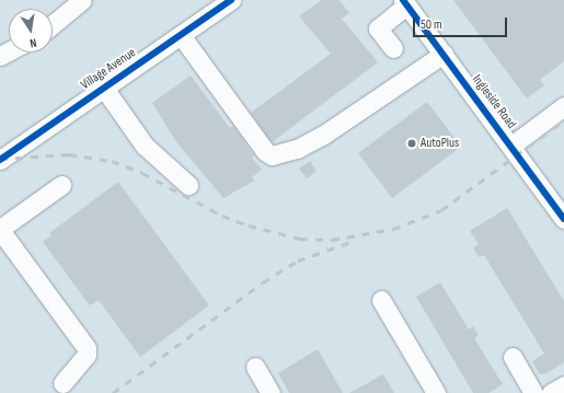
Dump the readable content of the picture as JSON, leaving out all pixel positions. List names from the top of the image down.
{
  "streets": {
    "street": ["Village Avenue", "Ingleside Road"]
  },
  "places": ["AutoPlus"],
  "scale_bar": "50 m",
  "north": "bottom"
}
